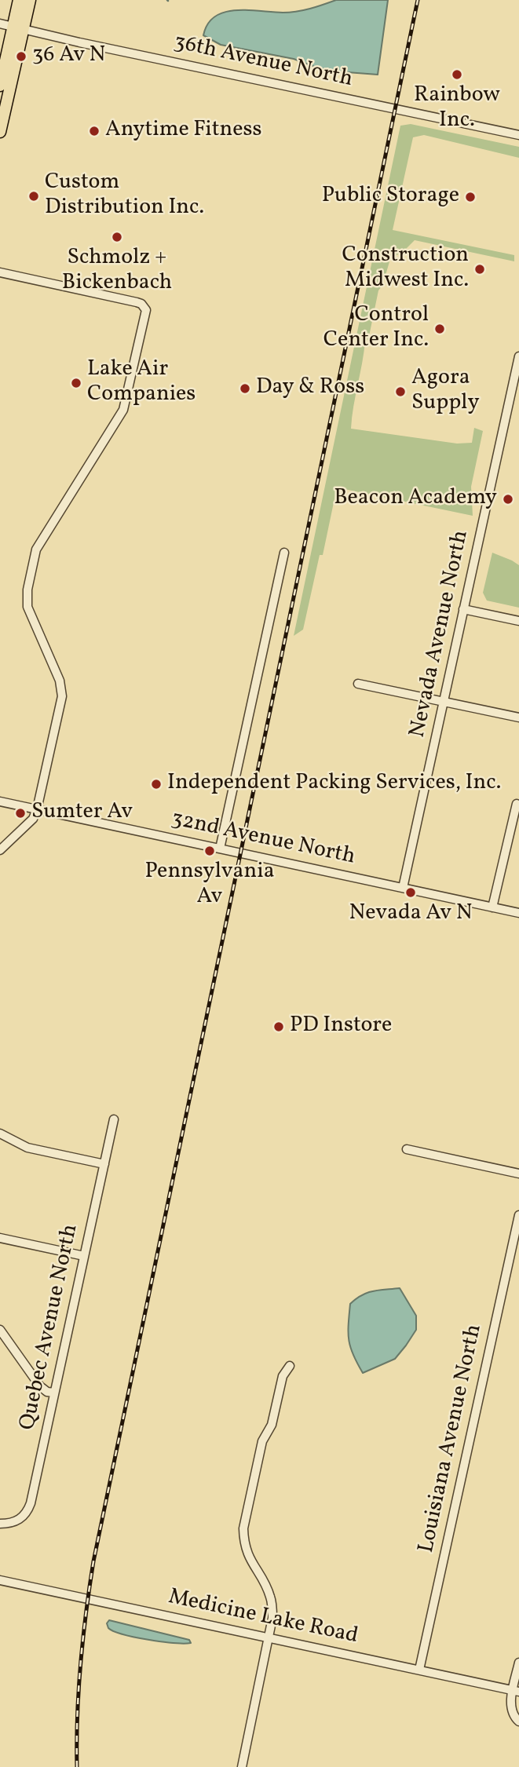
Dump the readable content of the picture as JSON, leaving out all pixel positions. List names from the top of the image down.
{
  "streets": {
    "street": [
      "36th Avenue North",
      "Nevada Avenue North",
      "32nd Avenue North",
      "Quebec Avenue North",
      "Louisiana Avenue North",
      "Medicine Lake Road"
    ]
  },
  "crossings": [
    ["Nevada Avenue North", "32nd Avenue North"],
    ["Louisiana Avenue North", "Medicine Lake Road"]
  ],
  "places": [
    "36 Av N",
    "Rainbow Inc.",
    "Anytime Fitness",
    "Custom Distribution Inc.",
    "Public Storage",
    "Schmolz + Bickenbach",
    "Construction Midwest Inc.",
    "Control Center Inc.",
    "Lake Air Companies",
    "Day & Ross",
    "Agora Supply",
    "Beacon Academy",
    "Independent Packing Services, Inc.",
    "Sumter Av",
    "Pennsylvania Av",
    "Nevada Av N",
    "PD Instore"
  ]
}
